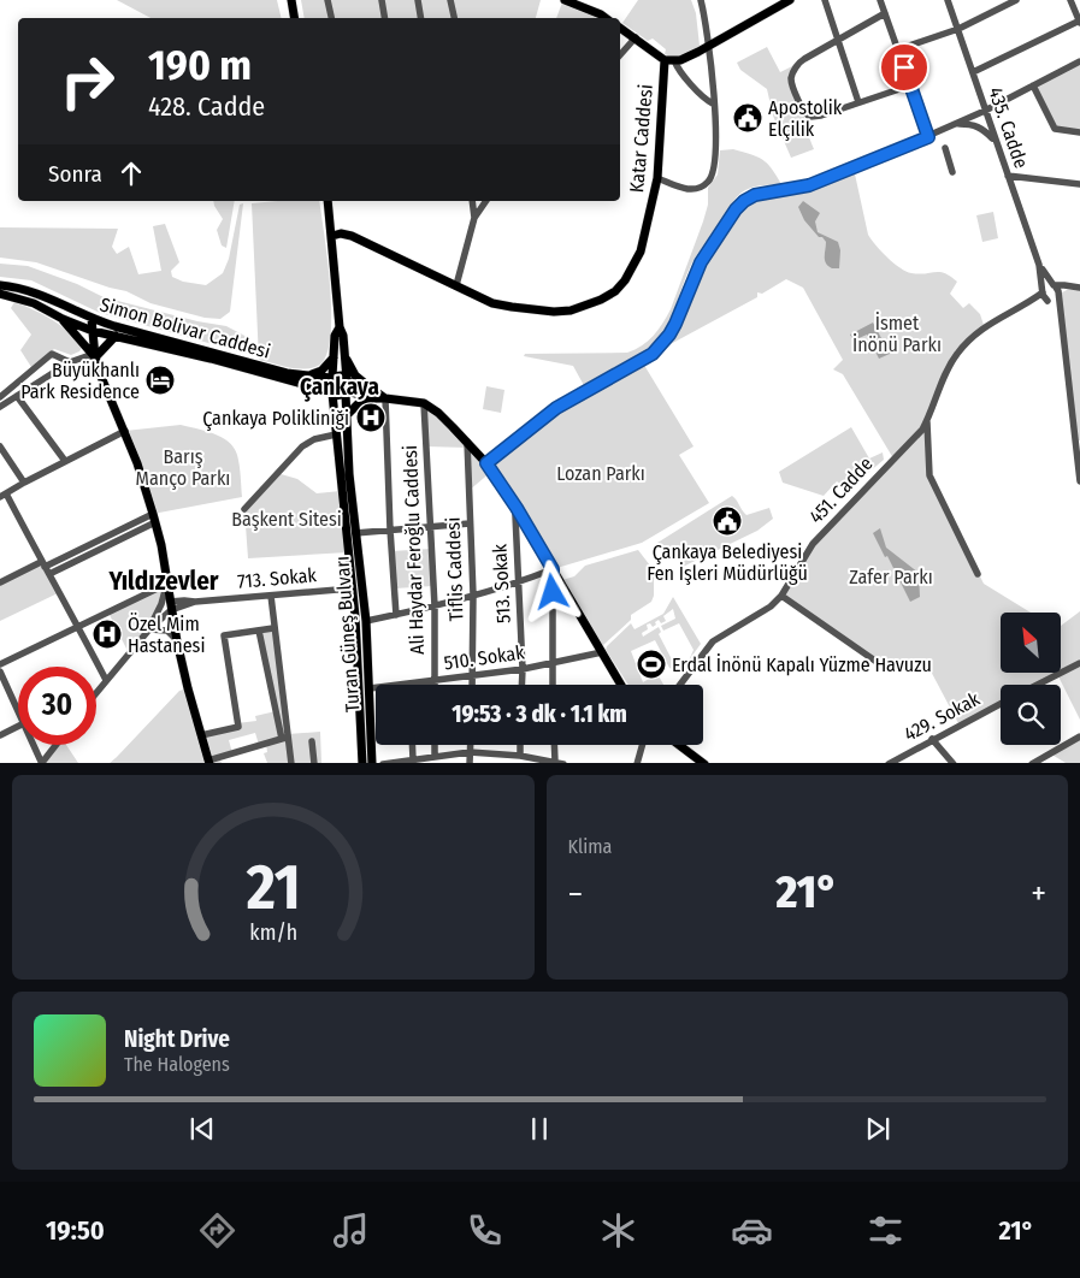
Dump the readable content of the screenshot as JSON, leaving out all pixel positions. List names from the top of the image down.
{
  "streets": {
    "main road": ["Katar Caddesi", "Simon Bolivar Caddesi", "Turan Güneş Bulvarı"],
    "street": [
      "435. Cadde",
      "451. Cadde",
      "Ali Haydar Feroğlu Caddesi",
      "Tiflis Caddesi",
      "713. Sokak",
      "513. Sokak",
      "510. Sokak",
      "429. Sokak"
    ]
  },
  "crossings": [
    ["Simon Bolivar Caddesi", "Turan Güneş Bulvarı"],
    ["Ali Haydar Feroğlu Caddesi", "510. Sokak"],
    ["Tiflis Caddesi", "510. Sokak"],
    ["713. Sokak", "Turan Güneş Bulvarı"],
    ["513. Sokak", "510. Sokak"],
    ["Turan Güneş Bulvarı", "510. Sokak"]
  ],
  "districts": ["Çankaya", "Yıldızevler"],
  "parks": [
    "İsmet İnönü Parkı",
    "Barış Manço Parkı",
    "Lozan Parkı",
    "Başkent Sitesi",
    "Zafer Parkı"
  ],
  "places": {
    "public building": ["Apostolik Elçilik", "Çankaya Belediyesi Fen İşleri Müdürlüğü"],
    "hotel": ["Büyükhanlı Park Residence"],
    "hospital": ["Çankaya Polikliniği", "Özel Mim Hastanesi"],
    "sports": ["Erdal İnönü Kapalı Yüzme Havuzu"]
  },
  "north": "top left",
  "page": {
    "turn": ["190 m", "428. Cadde"],
    "then": "Sonra",
    "limit": "30",
    "trip": "19:53 · 3 dk · 1.1 km",
    "tile": "Klima",
    "heat": ["−", "21°", "+"],
    "song": ["Night Drive", "The Halogens"],
    "tabs": ["19:50", "21°"],
    "gauge": ["21", "km/h"]
  }
}
